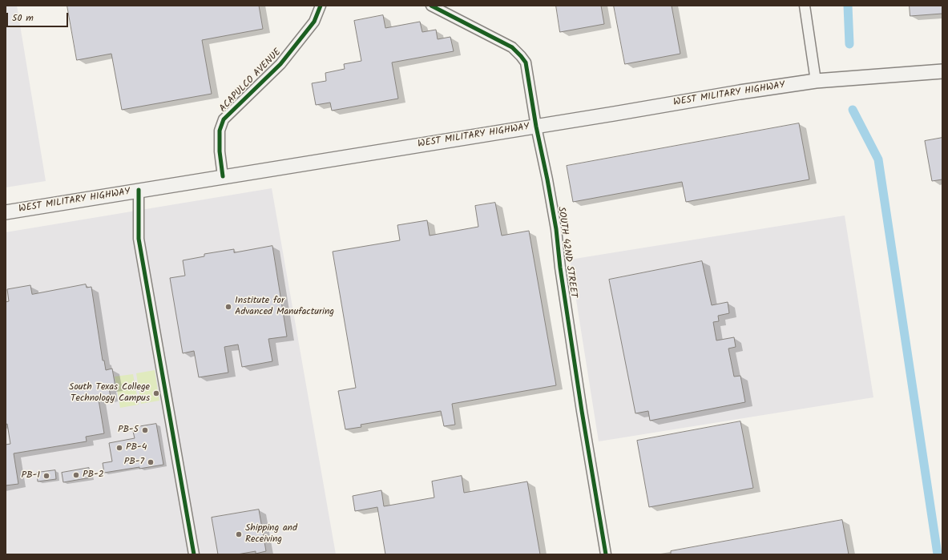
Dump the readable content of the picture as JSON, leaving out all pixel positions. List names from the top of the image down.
{
  "streets": {
    "main road": ["WEST MILITARY HIGHWAY"],
    "street": ["ACAPULCO AVENUE", "SOUTH 42ND STREET"]
  },
  "crossings": [
    ["ACAPULCO AVENUE", "WEST MILITARY HIGHWAY"],
    ["WEST MILITARY HIGHWAY", "SOUTH 42ND STREET"]
  ],
  "places": [
    "Institute for Advanced Manufacturing",
    "South Texas College Technology Campus",
    "PB-5",
    "PB-4",
    "PB-7",
    "PB-2",
    "PB-1",
    "Shipping and Receiving"
  ],
  "scale_bar": "50 m"
}
